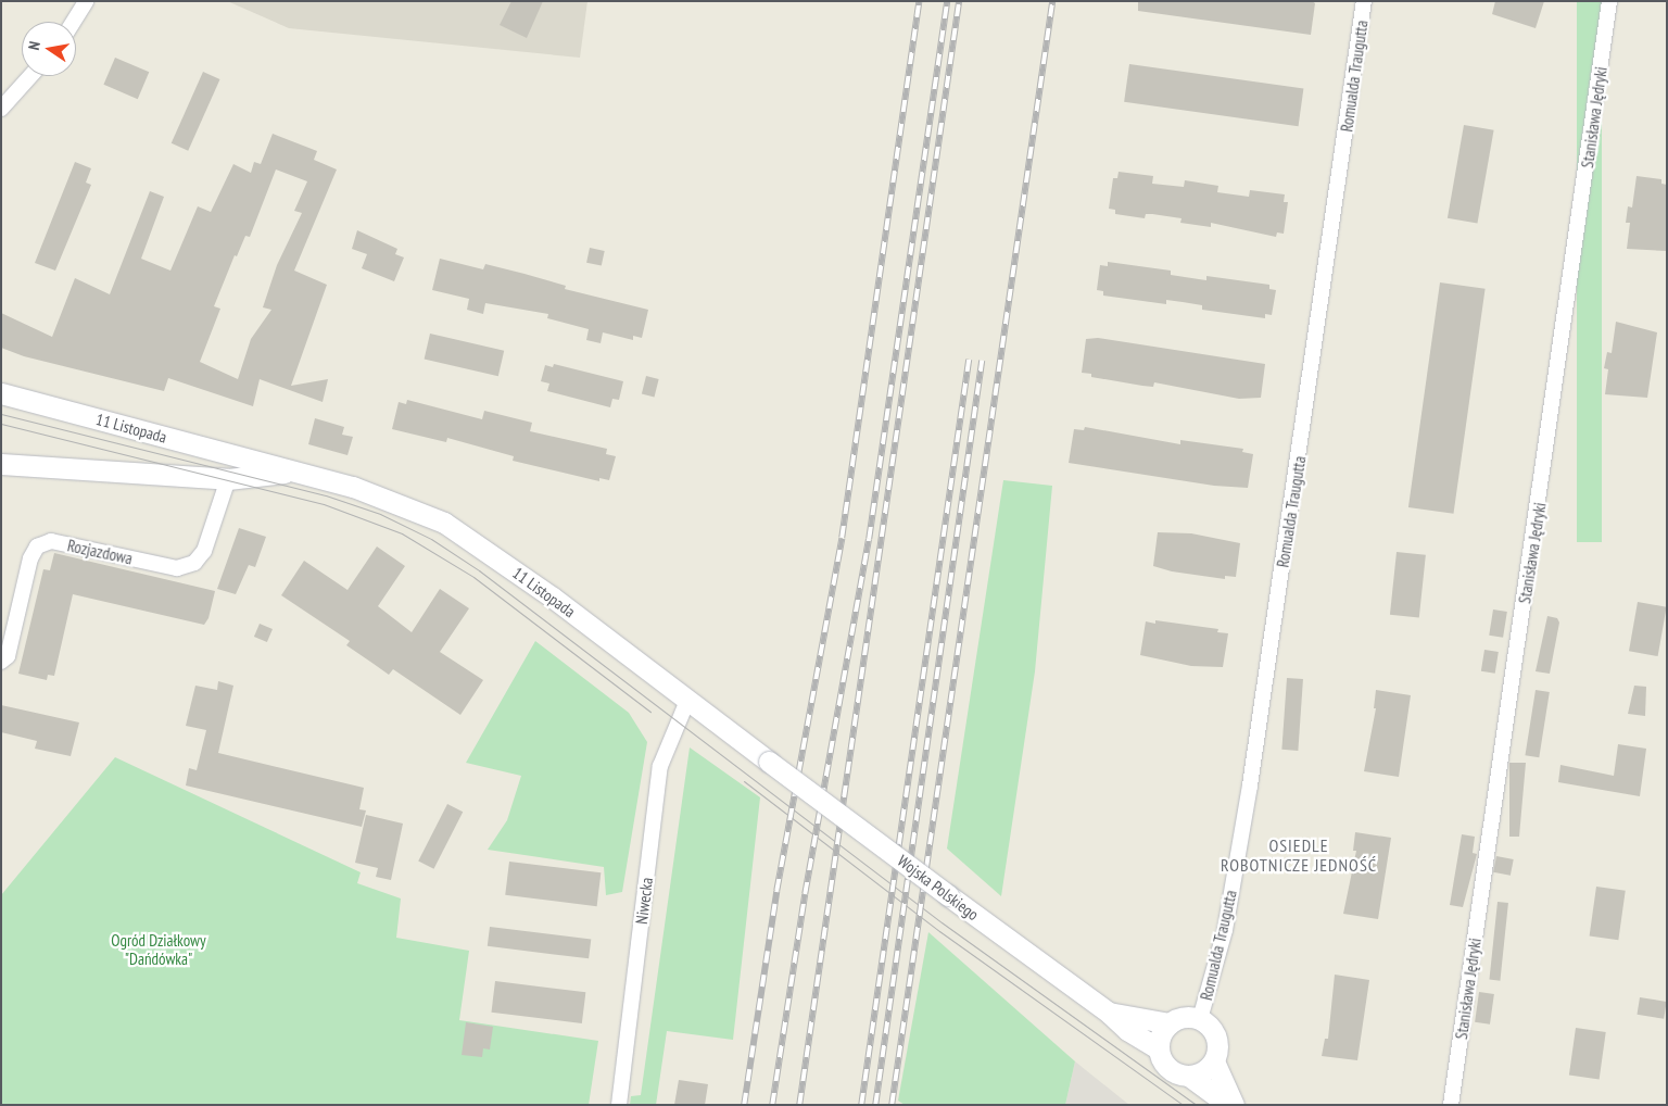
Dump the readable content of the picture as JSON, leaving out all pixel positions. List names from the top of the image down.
{
  "streets": {
    "main road": ["11 Listopada", "Wojska Polskiego"],
    "street": [
      "Romualda Traugutta",
      "Stanisława Jędryki",
      "Rozjazdowa",
      "Niwecka"
    ]
  },
  "crossings": [
    ["Romualda Traugutta", "Wojska Polskiego"],
    ["11 Listopada", "Rozjazdowa"],
    ["11 Listopada", "Wojska Polskiego"],
    ["11 Listopada", "Niwecka"]
  ],
  "districts": ["OSIEDLE ROBOTNICZE JEDNOŚĆ"],
  "parks": ["Ogród Działkowy \"Dańdówka\""],
  "north": "left"
}
